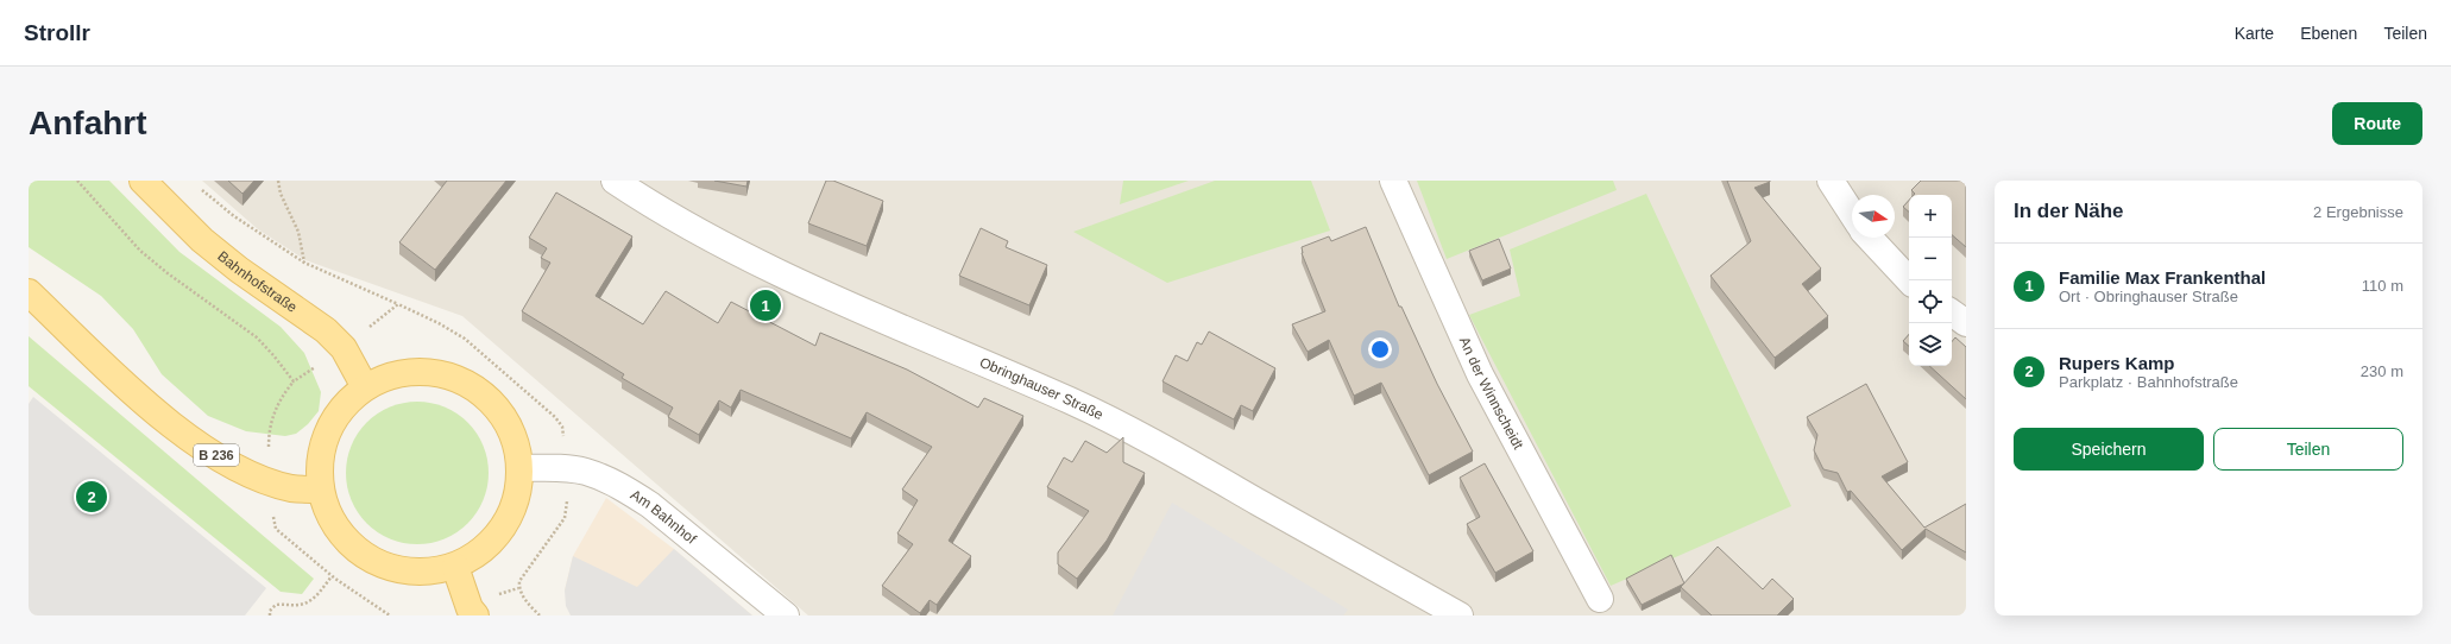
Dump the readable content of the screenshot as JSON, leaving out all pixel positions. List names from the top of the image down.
{
  "streets": {
    "main road": ["Bahnhofstraße", "B 236"],
    "street": ["Obringhauser Straße", "An der Winnscheidt", "Am Bahnhof"]
  },
  "north": "right",
  "page": {
    "header": "Strollr",
    "nav": ["Karte", "Ebenen", "Teilen"],
    "buttons": [
      "Route",
      ["Speichern", "Teilen"]
    ],
    "title": "Anfahrt",
    "heading": ["In der Nähe", "2 Ergebnisse"],
    "map_buttons": ["+", "−"],
    "list": [
      {
        "mark": "1",
        "name": "Familie Max Frankenthal",
        "note": "Ort · Obringhauser Straße",
        "value": "110 m"
      },
      {
        "mark": "2",
        "name": "Rupers Kamp",
        "note": "Parkplatz · Bahnhofstraße",
        "value": "230 m"
      }
    ],
    "pins": ["1", "2"]
  }
}
